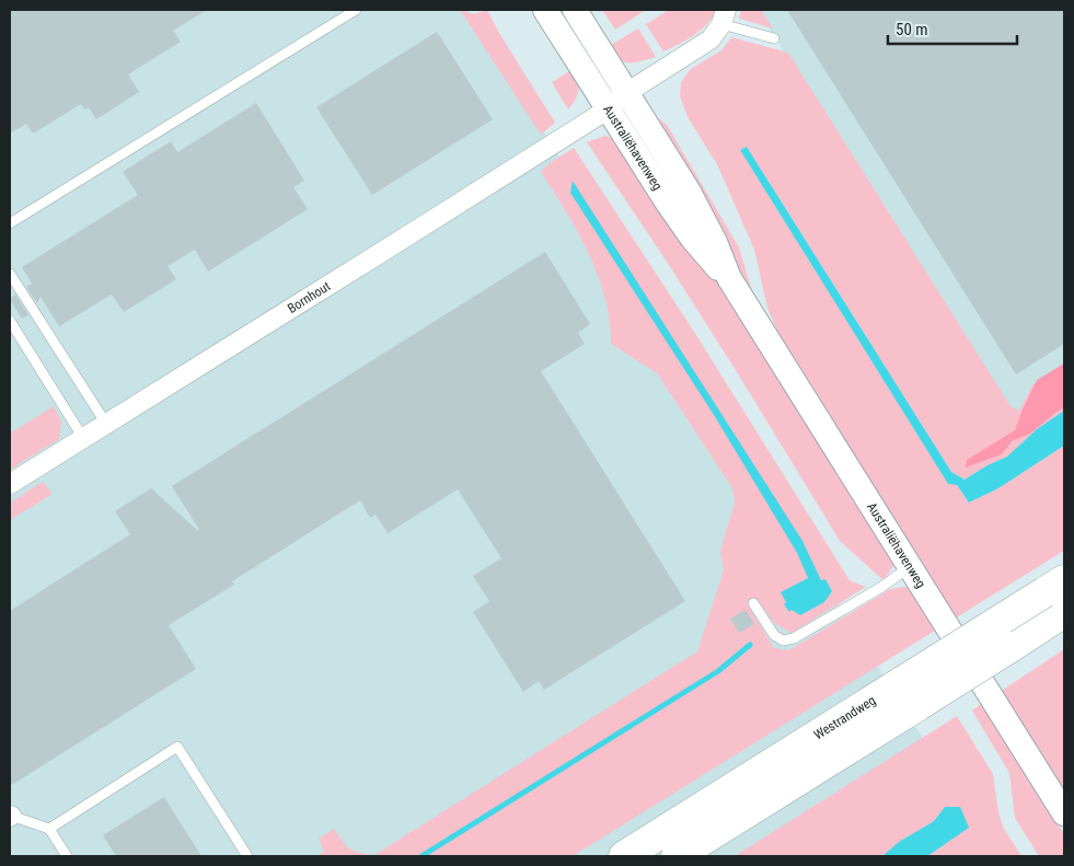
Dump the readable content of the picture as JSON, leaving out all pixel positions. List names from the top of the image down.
{
  "streets": {
    "highway": ["Westrandweg"],
    "street": ["Australiëhavenweg", "Bornhout"]
  },
  "crossings": [
    ["Australiëhavenweg", "Bornhout"]
  ],
  "scale_bar": "50 m"
}
